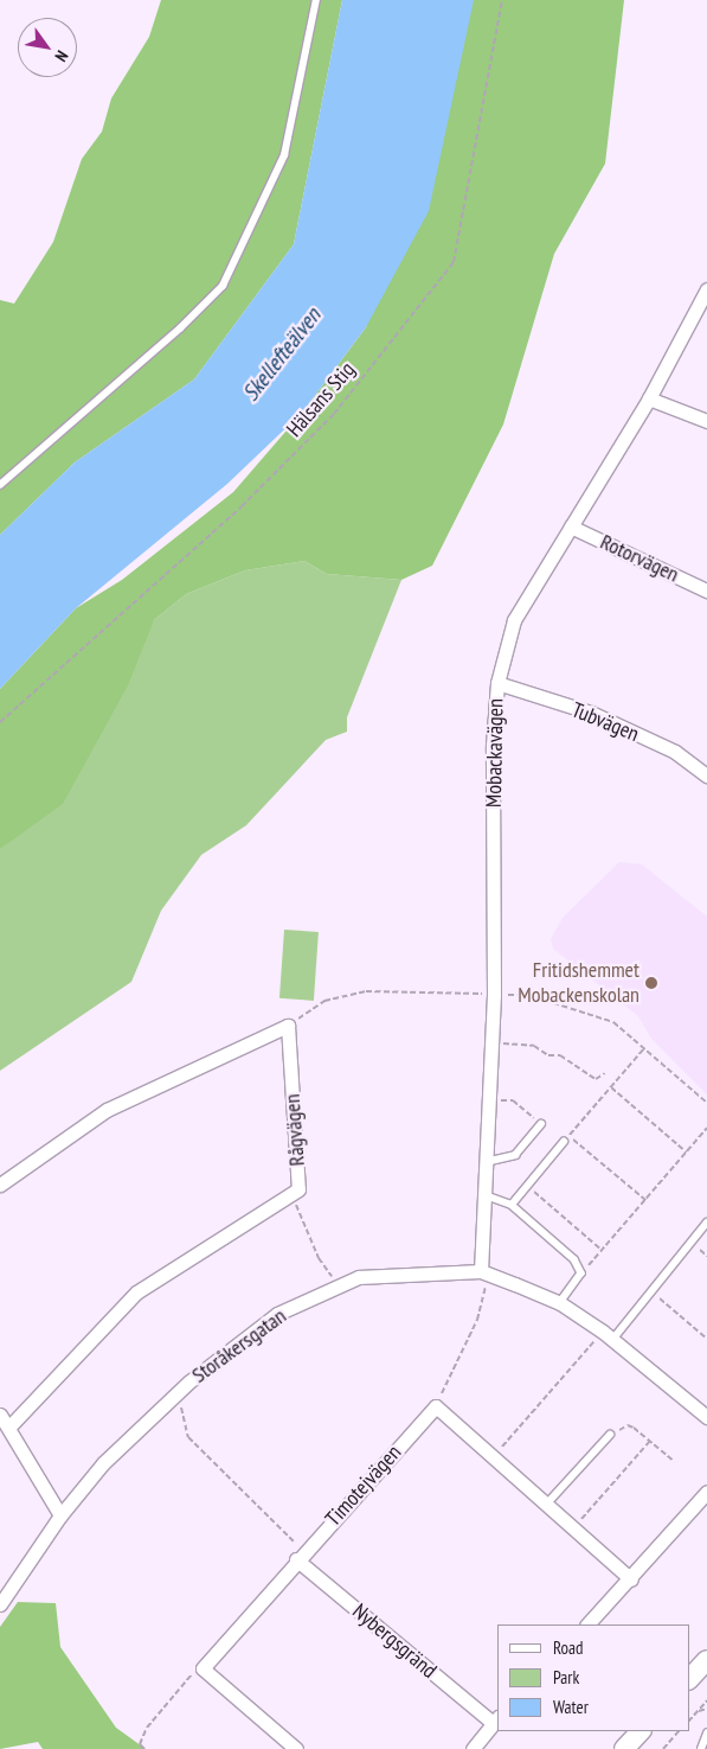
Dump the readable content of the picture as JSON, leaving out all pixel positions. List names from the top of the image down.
{
  "streets": {
    "street": [
      "Rotorvägen",
      "Tubvägen",
      "Mobackavägen",
      "Rågvägen",
      "Storåkersgatan",
      "Timotejvägen",
      "Nybergsgränd"
    ],
    "path": ["Hälsans Stig"]
  },
  "crossings": [
    ["Rotorvägen", "Mobackavägen"],
    ["Tubvägen", "Mobackavägen"],
    ["Mobackavägen", "Storåkersgatan"],
    ["Timotejvägen", "Nybergsgränd"]
  ],
  "water": ["Skellefteälven"],
  "places": ["Fritidshemmet Mobackenskolan"],
  "legend": ["Road", "Park", "Water"],
  "north": "bottom right"
}
